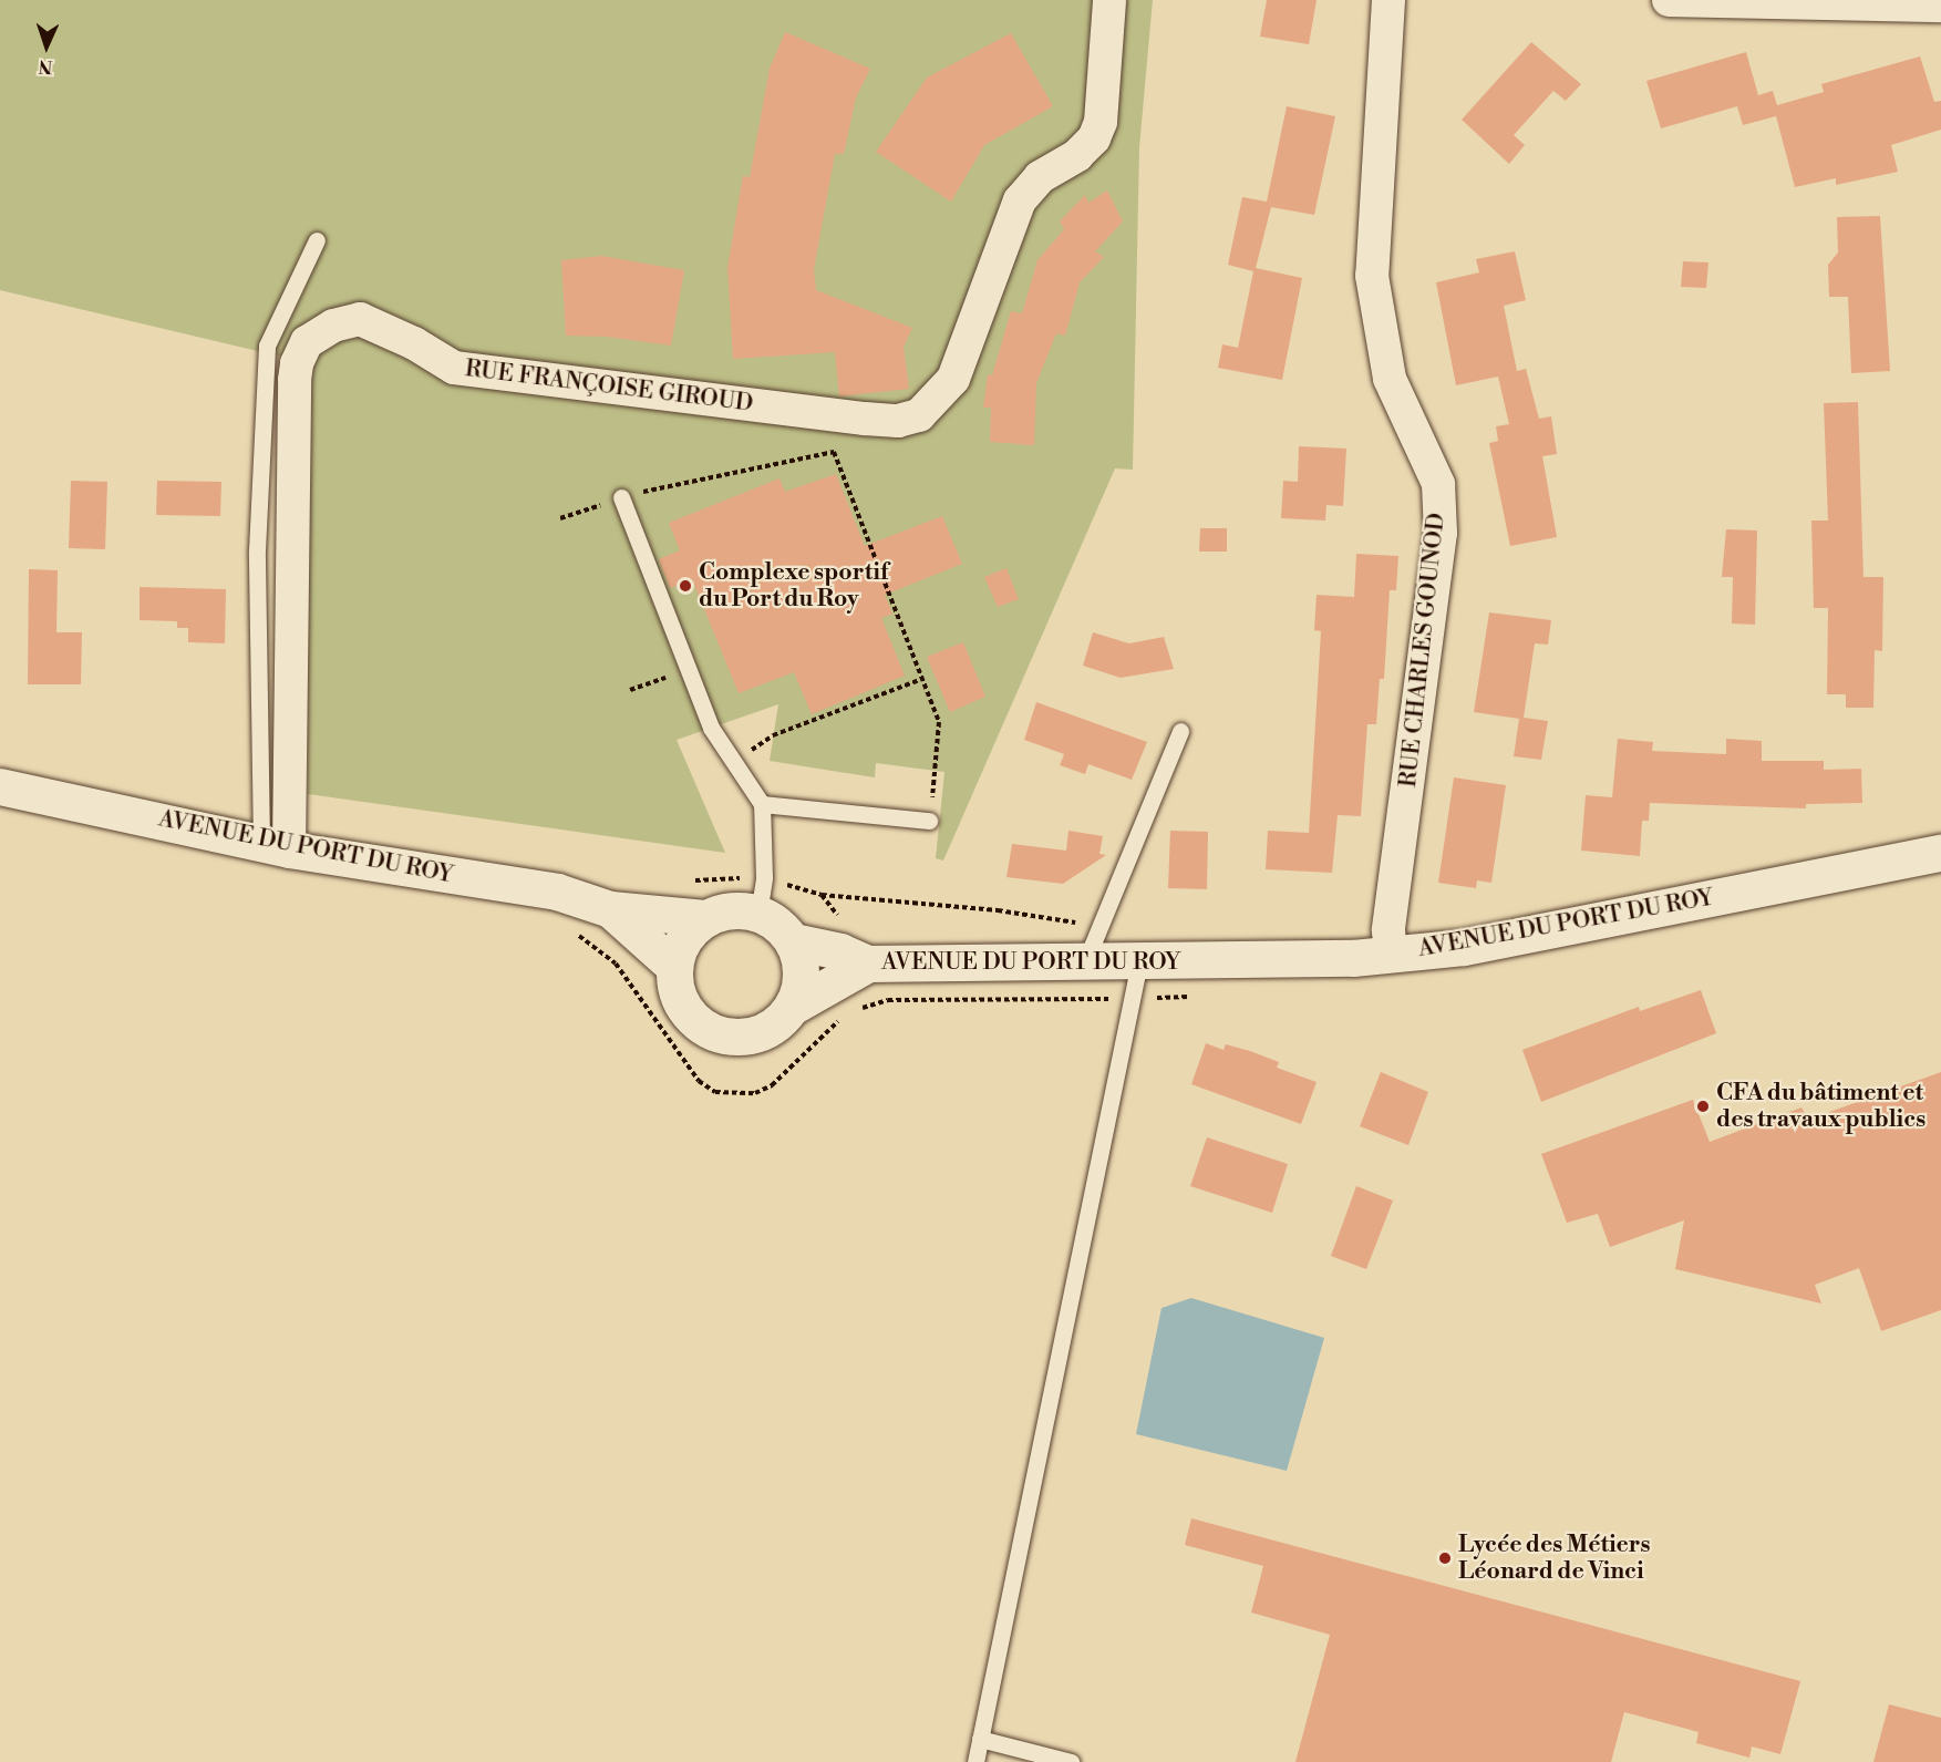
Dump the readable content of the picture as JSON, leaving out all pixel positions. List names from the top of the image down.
{
  "streets": {
    "street": ["RUE FRANÇOISE GIROUD", "RUE CHARLES GOUNOD", "AVENUE DU PORT DU ROY"]
  },
  "crossings": [
    ["RUE FRANÇOISE GIROUD", "AVENUE DU PORT DU ROY"],
    ["RUE CHARLES GOUNOD", "AVENUE DU PORT DU ROY"]
  ],
  "places": ["Complexe sportif du Port du Roy", "CFA du bâtiment et des travaux publics", "Lycée des Métiers Léonard de Vinci"],
  "north": "bottom"
}
